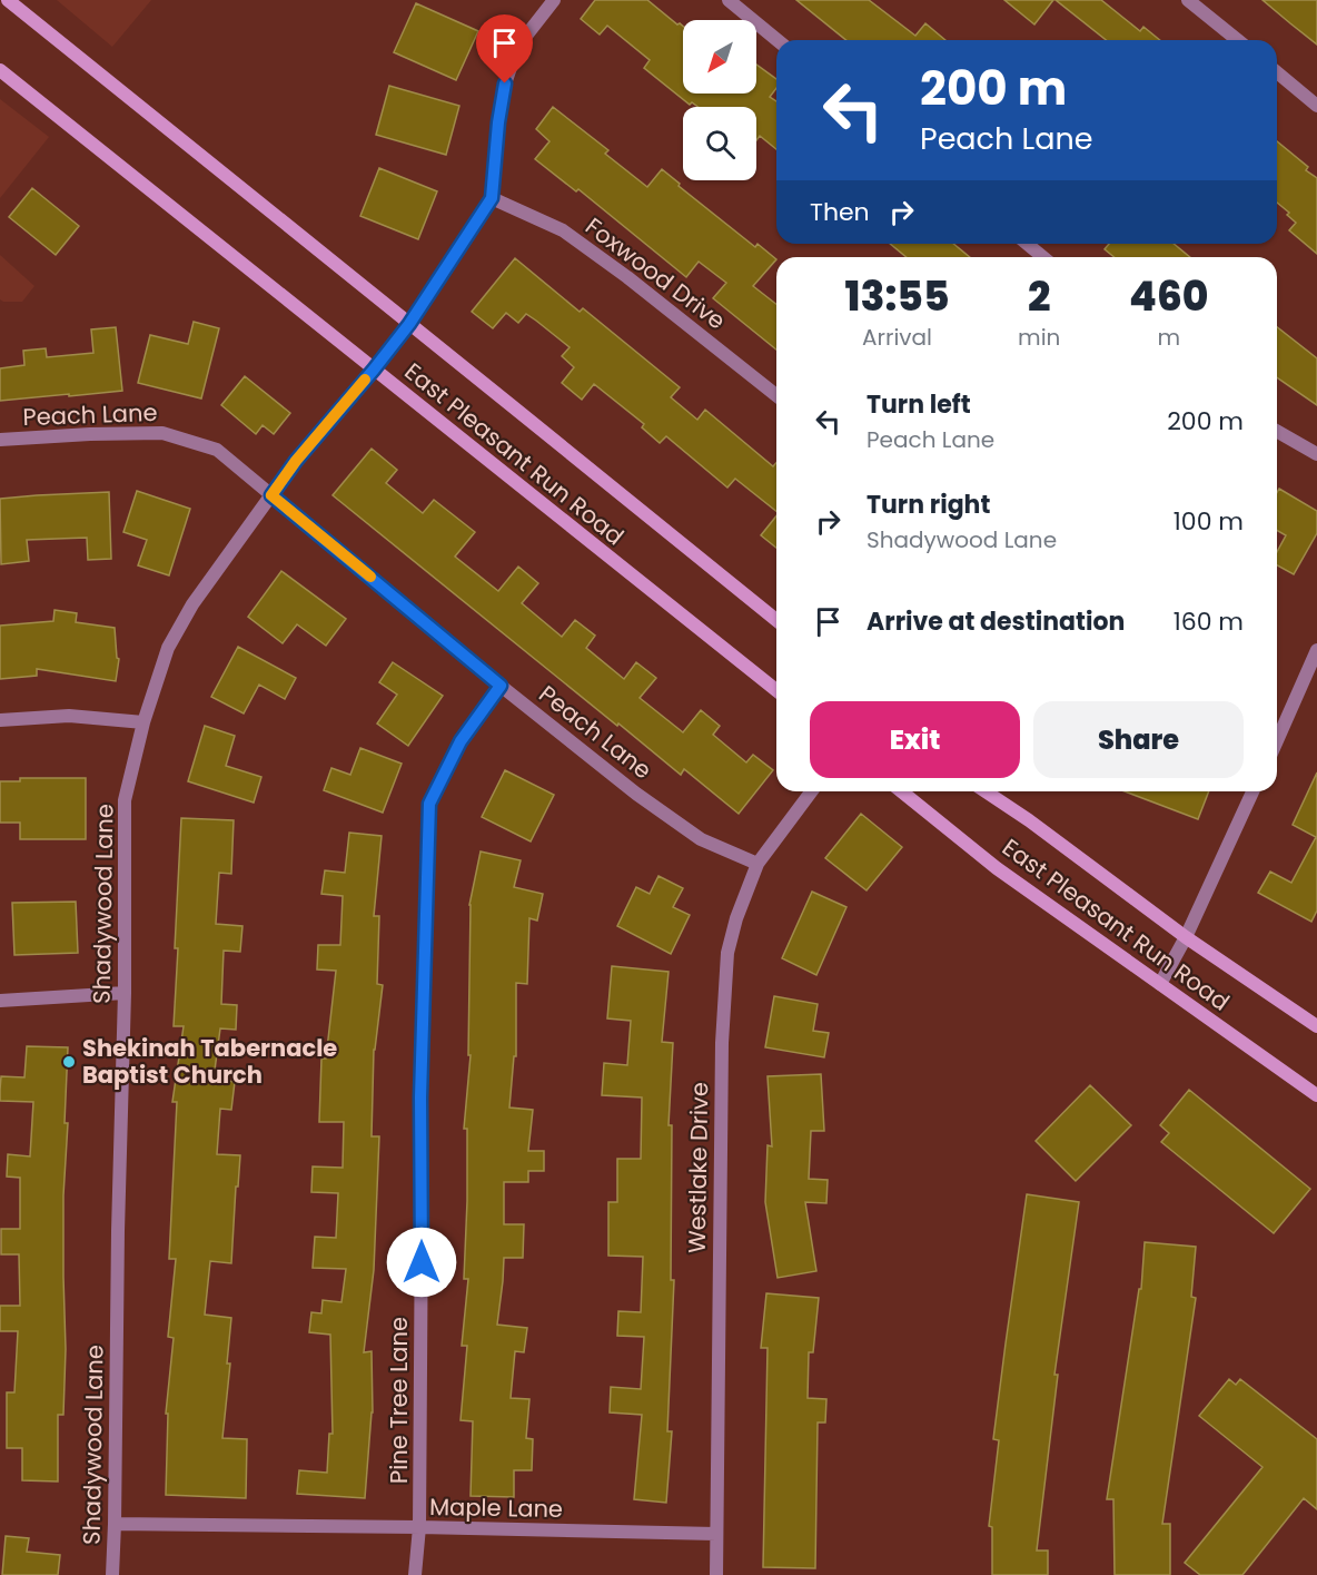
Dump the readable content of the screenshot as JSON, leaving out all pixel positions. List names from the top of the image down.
{
  "streets": {
    "main road": ["East Pleasant Run Road"],
    "street": [
      "Foxwood Drive",
      "Peach Lane",
      "Shadywood Lane",
      "Westlake Drive",
      "Pine Tree Lane",
      "Maple Lane"
    ]
  },
  "crossings": [
    ["Foxwood Drive", "Shadywood Lane"],
    ["Peach Lane", "Shadywood Lane"],
    ["Peach Lane", "Westlake Drive"],
    ["Peach Lane", "Pine Tree Lane"],
    ["East Pleasant Run Road", "Shadywood Lane"],
    ["Shadywood Lane", "Maple Lane"],
    ["Westlake Drive", "Maple Lane"],
    ["Pine Tree Lane", "Maple Lane"]
  ],
  "places": ["Shekinah Tabernacle Baptist Church"],
  "north": "bottom left",
  "page": {
    "turn": ["200 m", "Peach Lane"],
    "then": "Then",
    "eta": [
      "13:55",
      "Arrival",
      "2",
      "min",
      "460",
      "m"
    ],
    "list": [
      {
        "name": "Turn left",
        "note": "Peach Lane",
        "value": "200 m"
      },
      {
        "name": "Turn right",
        "note": "Shadywood Lane",
        "value": "100 m"
      },
      {
        "name": "Arrive at destination",
        "value": "160 m"
      }
    ],
    "buttons": ["Exit", "Share"]
  }
}
